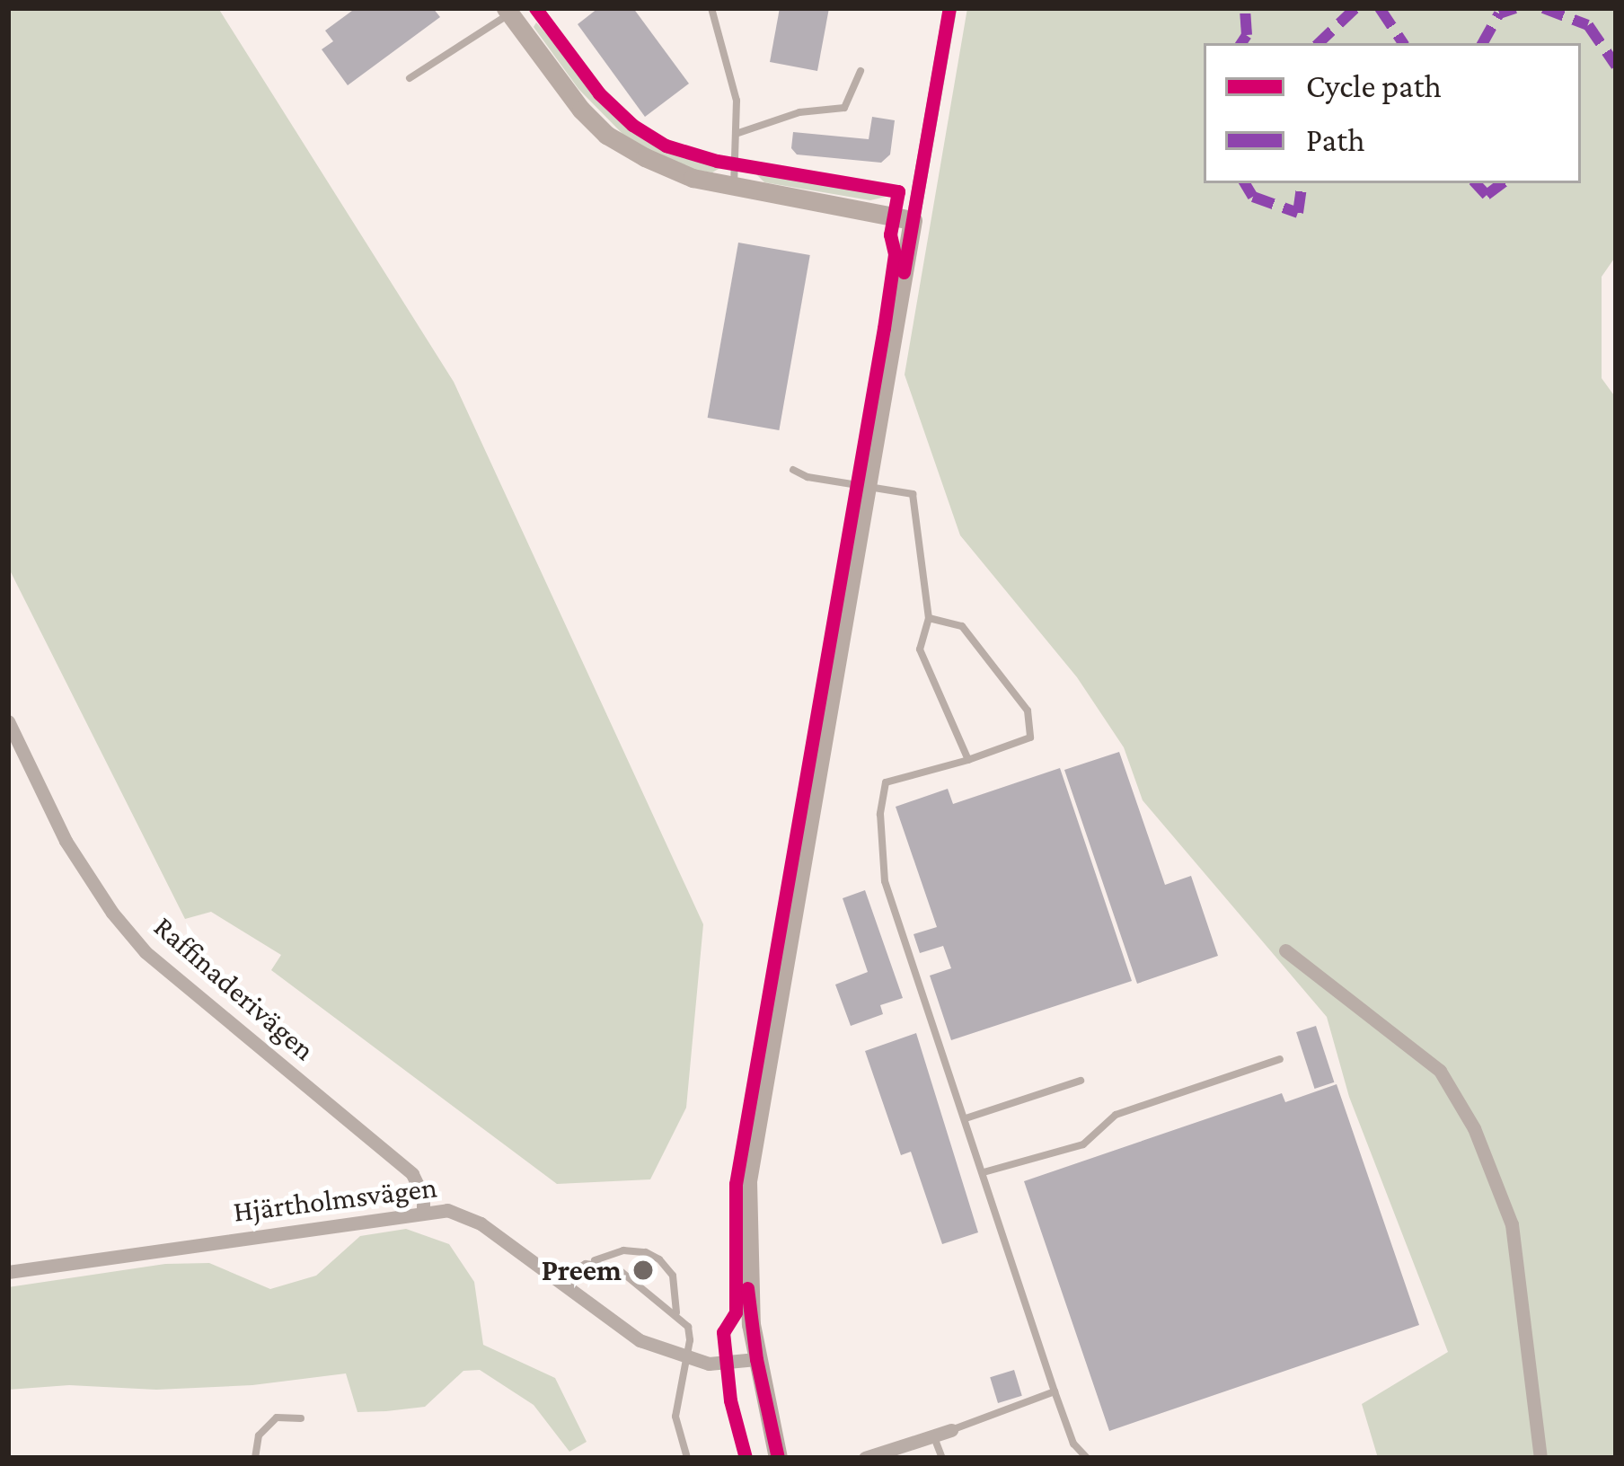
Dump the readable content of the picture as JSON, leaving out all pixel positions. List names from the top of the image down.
{
  "streets": {
    "street": ["Raffinaderivägen", "Hjärtholmsvägen"]
  },
  "crossings": [
    ["Raffinaderivägen", "Hjärtholmsvägen"]
  ],
  "places": ["Preem"],
  "legend": ["Cycle path", "Path"]
}
